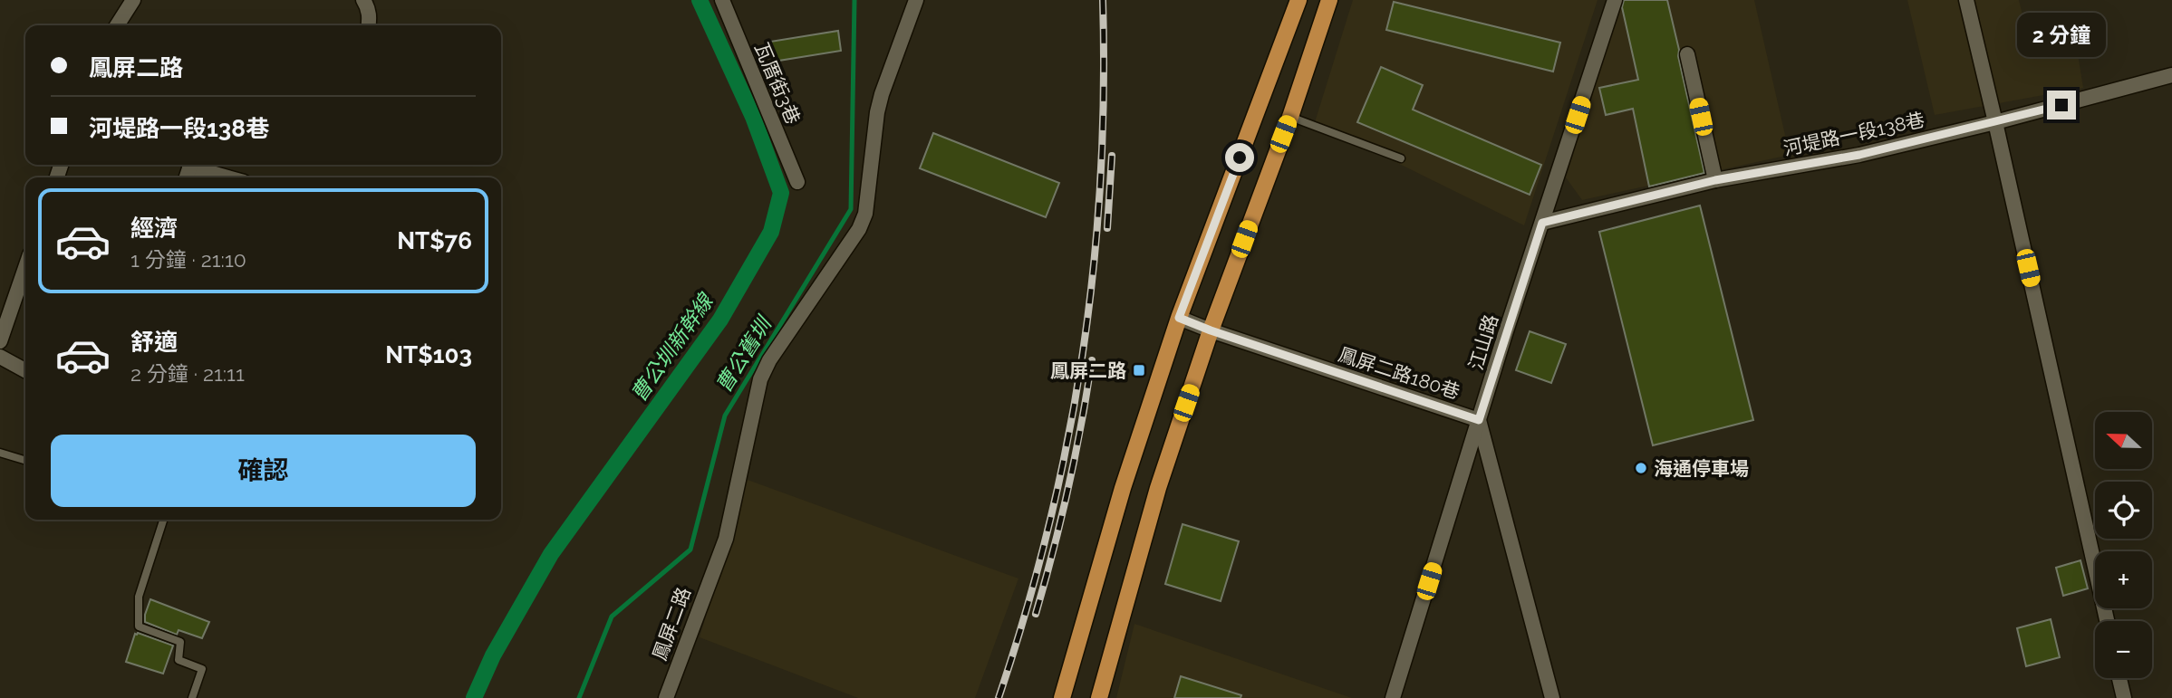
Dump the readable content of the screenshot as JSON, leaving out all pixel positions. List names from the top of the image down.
{
  "streets": {
    "street": [
      "瓦厝街3巷",
      "河堤路一段138巷",
      "江山路",
      "鳳屏二路180巷",
      "鳳屏二路"
    ]
  },
  "crossings": [
    ["河堤路一段138巷", "江山路"],
    ["江山路", "鳳屏二路180巷"]
  ],
  "water": ["曹公圳新幹線", "曹公舊圳"],
  "places": {
    "transit": ["鳳屏二路"],
    "other": ["海通停車場"]
  },
  "north": "left",
  "page": {
    "bubble": "2 分鐘",
    "banner": ["鳳屏二路", "河堤路一段138巷"],
    "list": [
      {
        "name": "經濟",
        "note": "1 分鐘 · 21:10",
        "value": "NT$76"
      },
      {
        "name": "舒適",
        "note": "2 分鐘 · 21:11",
        "value": "NT$103"
      }
    ],
    "map_buttons": ["+", "−"],
    "buttons": "確認"
  }
}
